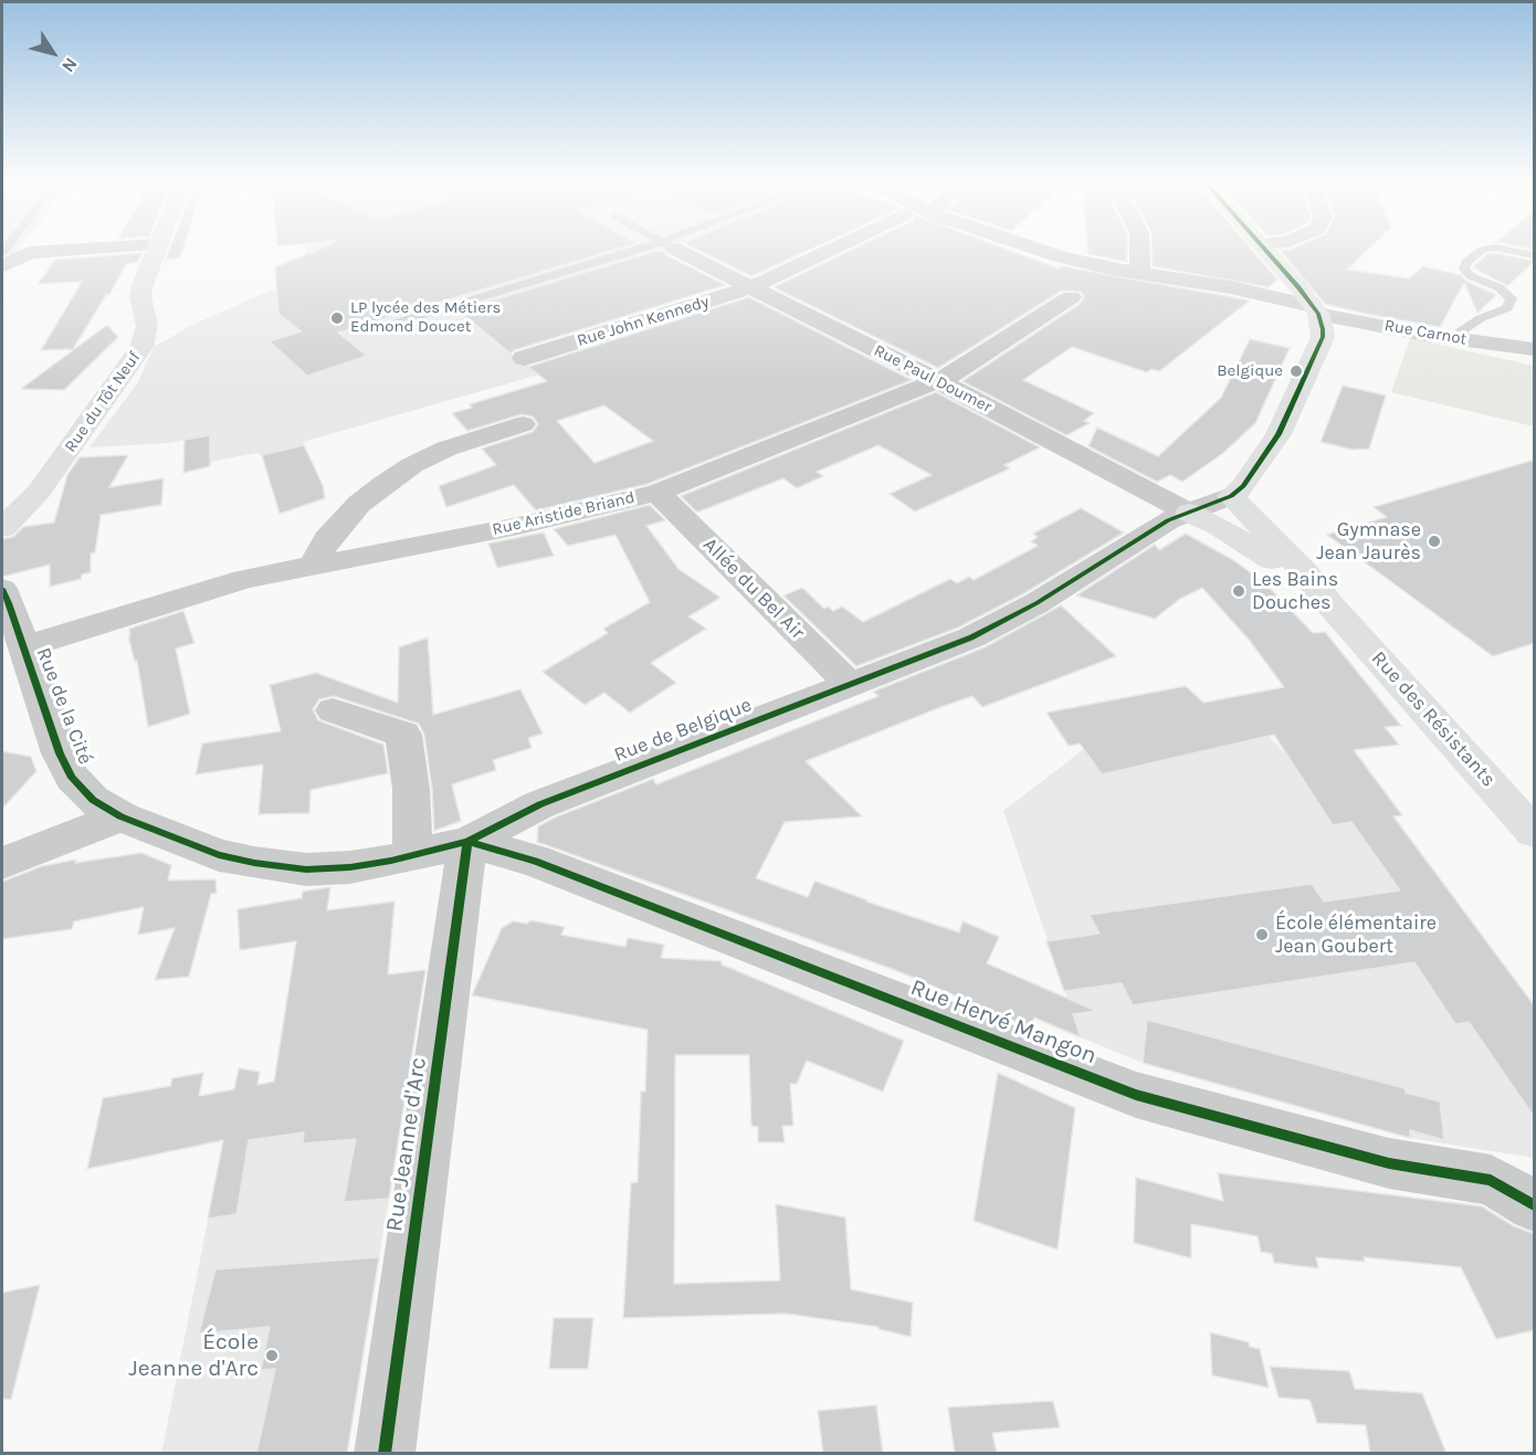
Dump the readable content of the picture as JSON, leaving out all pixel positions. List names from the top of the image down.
{
  "streets": {
    "street": [
      "Rue John Kennedy",
      "Rue Carnot",
      "Rue Paul Doumer",
      "Rue du Tôt Neuf",
      "Rue Aristide Briand",
      "Allée du Bel Air",
      "Rue de la Cité",
      "Rue des Résistants",
      "Rue de Belgique",
      "Rue Hervé Mangon",
      "Rue Jeanne d'Arc"
    ]
  },
  "crossings": [
    ["Rue John Kennedy", "Rue Paul Doumer"],
    ["Rue Paul Doumer", "Rue Aristide Briand"],
    ["Rue Paul Doumer", "Rue des Résistants"],
    ["Rue Paul Doumer", "Rue de Belgique"],
    ["Rue Aristide Briand", "Allée du Bel Air"],
    ["Rue Aristide Briand", "Rue de la Cité"],
    ["Allée du Bel Air", "Rue de Belgique"],
    ["Rue de la Cité", "Rue de Belgique"],
    ["Rue des Résistants", "Rue de Belgique"],
    ["Rue de Belgique", "Rue Hervé Mangon"],
    ["Rue de Belgique", "Rue Jeanne d'Arc"],
    ["Rue Hervé Mangon", "Rue Jeanne d'Arc"]
  ],
  "places": [
    "LP lycée des Métiers Edmond Doucet",
    "Belgique",
    "Gymnase Jean Jaurès",
    "Les Bains Douches",
    "École élémentaire Jean Goubert",
    "École Jeanne d'Arc"
  ],
  "north": "bottom right"
}
